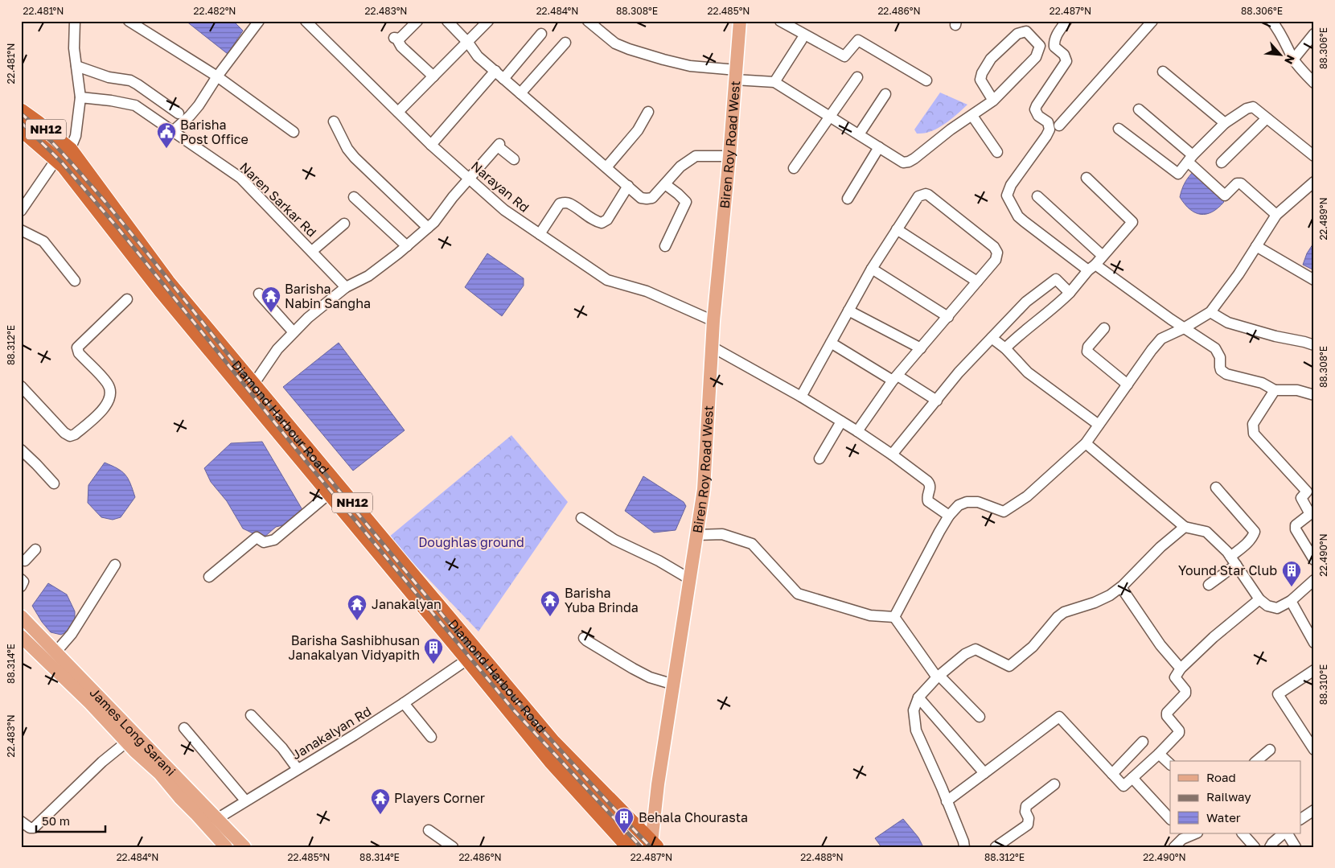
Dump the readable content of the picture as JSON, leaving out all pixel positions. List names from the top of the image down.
{
  "streets": {
    "highway": ["NH12", "Diamond Harbour Road"],
    "main road": ["Biren Roy Road West", "James Long Sarani"],
    "street": ["Narayan Rd", "Naren Sarkar Rd", "Janakalyan Rd"]
  },
  "crossings": [
    ["Biren Roy Road West", "Narayan Rd"],
    ["Biren Roy Road West", "Diamond Harbour Road"],
    ["Diamond Harbour Road", "Janakalyan Rd"],
    ["James Long Sarani", "Janakalyan Rd"]
  ],
  "parks": ["Doughlas ground"],
  "places": {
    "public building": ["Barisha Post Office"],
    "temple": [
      "Barisha Nabin Sangha",
      "Barisha Yuba Brinda",
      "Janakalyan",
      "Players Corner"
    ],
    "building": ["Yound Star Club", "Barisha Sashibhusan Janakalyan Vidyapith", "Behala Chourasta"]
  },
  "legend": ["Road", "Railway", "Water"],
  "scale_bar": "50 m",
  "north": "bottom right",
  "coordinates": [
    "22.481°N",
    "22.482°N",
    "22.483°N",
    "22.484°N",
    "88.308°E",
    "22.485°N",
    "22.486°N",
    "22.487°N",
    "88.306°E",
    "22.489°N",
    "88.312°E",
    "22.490°N",
    "88.314°E",
    "88.310°E",
    "22.488°N"
  ]
}
